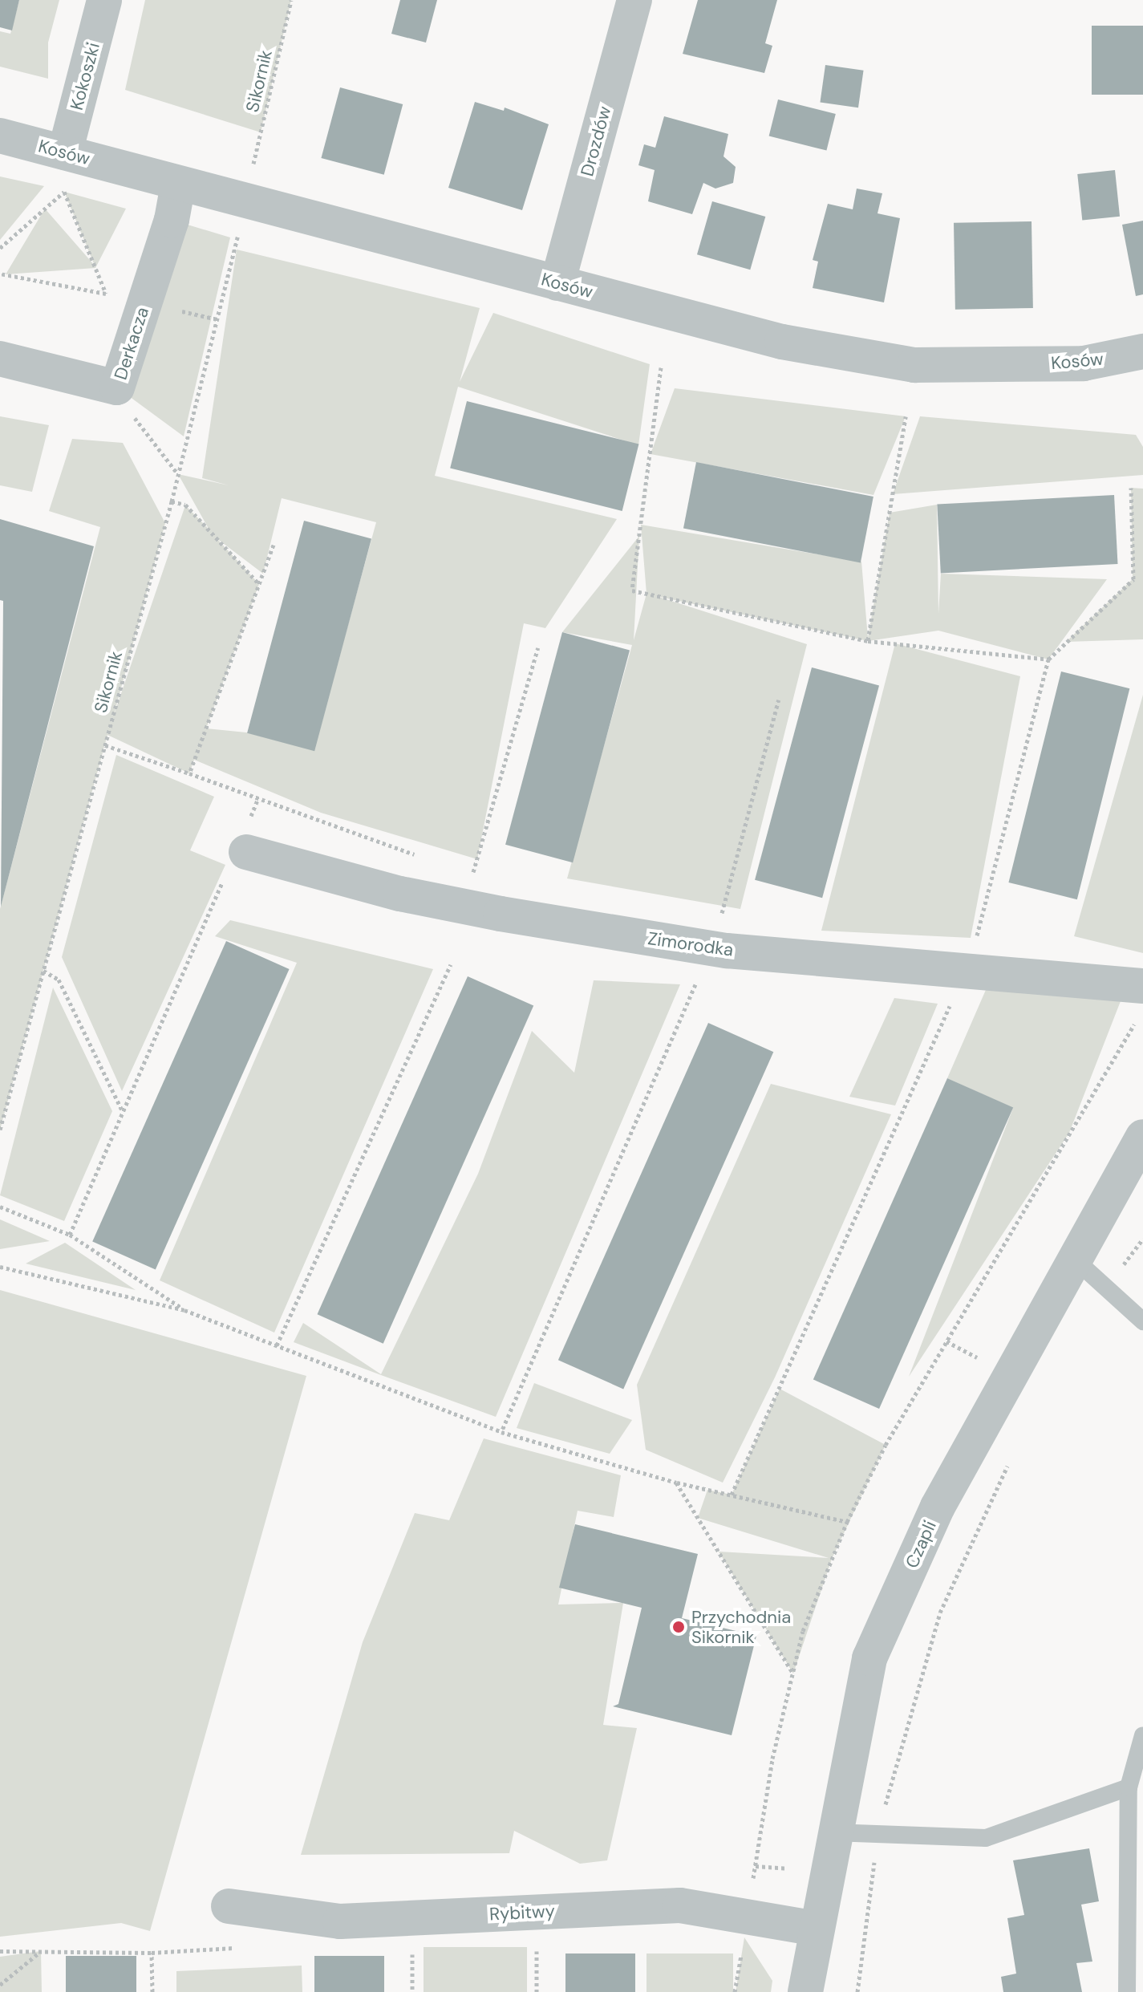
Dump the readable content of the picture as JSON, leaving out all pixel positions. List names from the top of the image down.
{
  "streets": {
    "street": [
      "Kokoszki",
      "Drozdów",
      "Kosów",
      "Derkacza",
      "Zimorodka",
      "Czapli",
      "Rybitwy"
    ],
    "path": ["Sikornik"]
  },
  "crossings": [
    ["Kokoszki", "Kosów"],
    ["Drozdów", "Kosów"],
    ["Kosów", "Derkacza"],
    ["Czapli", "Rybitwy"]
  ],
  "places": ["Przychodnia Sikornik"]
}
